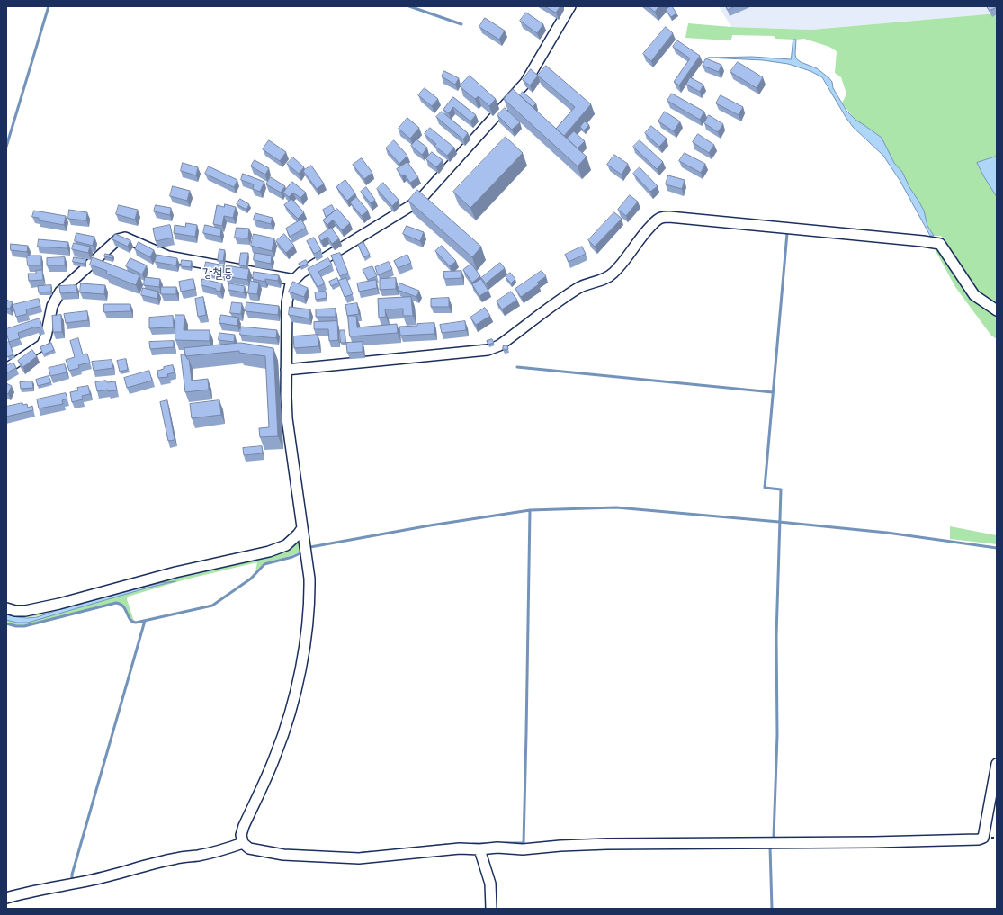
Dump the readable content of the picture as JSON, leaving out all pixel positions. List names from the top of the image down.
{
  "districts": ["강철동"]
}
